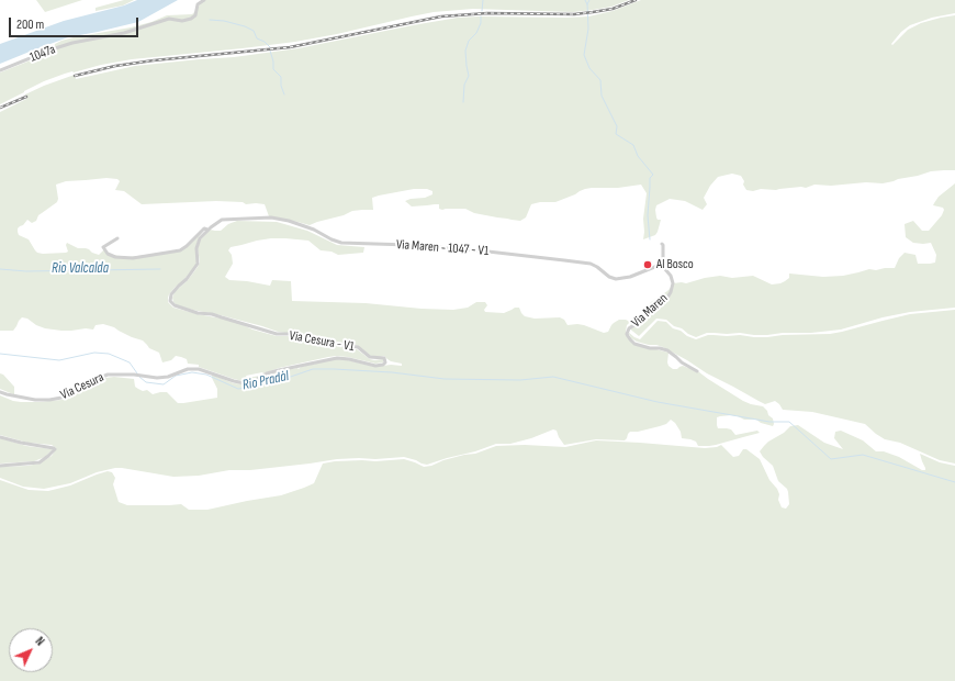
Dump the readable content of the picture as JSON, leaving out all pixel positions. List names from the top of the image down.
{
  "streets": {
    "street": [
      "1047a",
      "Via Maren - 1047 - V1",
      "Via Maren",
      "Via Cesura - V1",
      "Via Cesura"
    ]
  },
  "crossings": [
    ["Via Maren - 1047 - V1", "Via Maren"],
    ["Via Maren - 1047 - V1", "Via Cesura - V1"],
    ["Via Cesura - V1", "Via Cesura"]
  ],
  "water": ["Rio Valcalda", "Rio Pradàl"],
  "places": ["Al Bosco"],
  "scale_bar": "200 m",
  "north": "top right"
}
